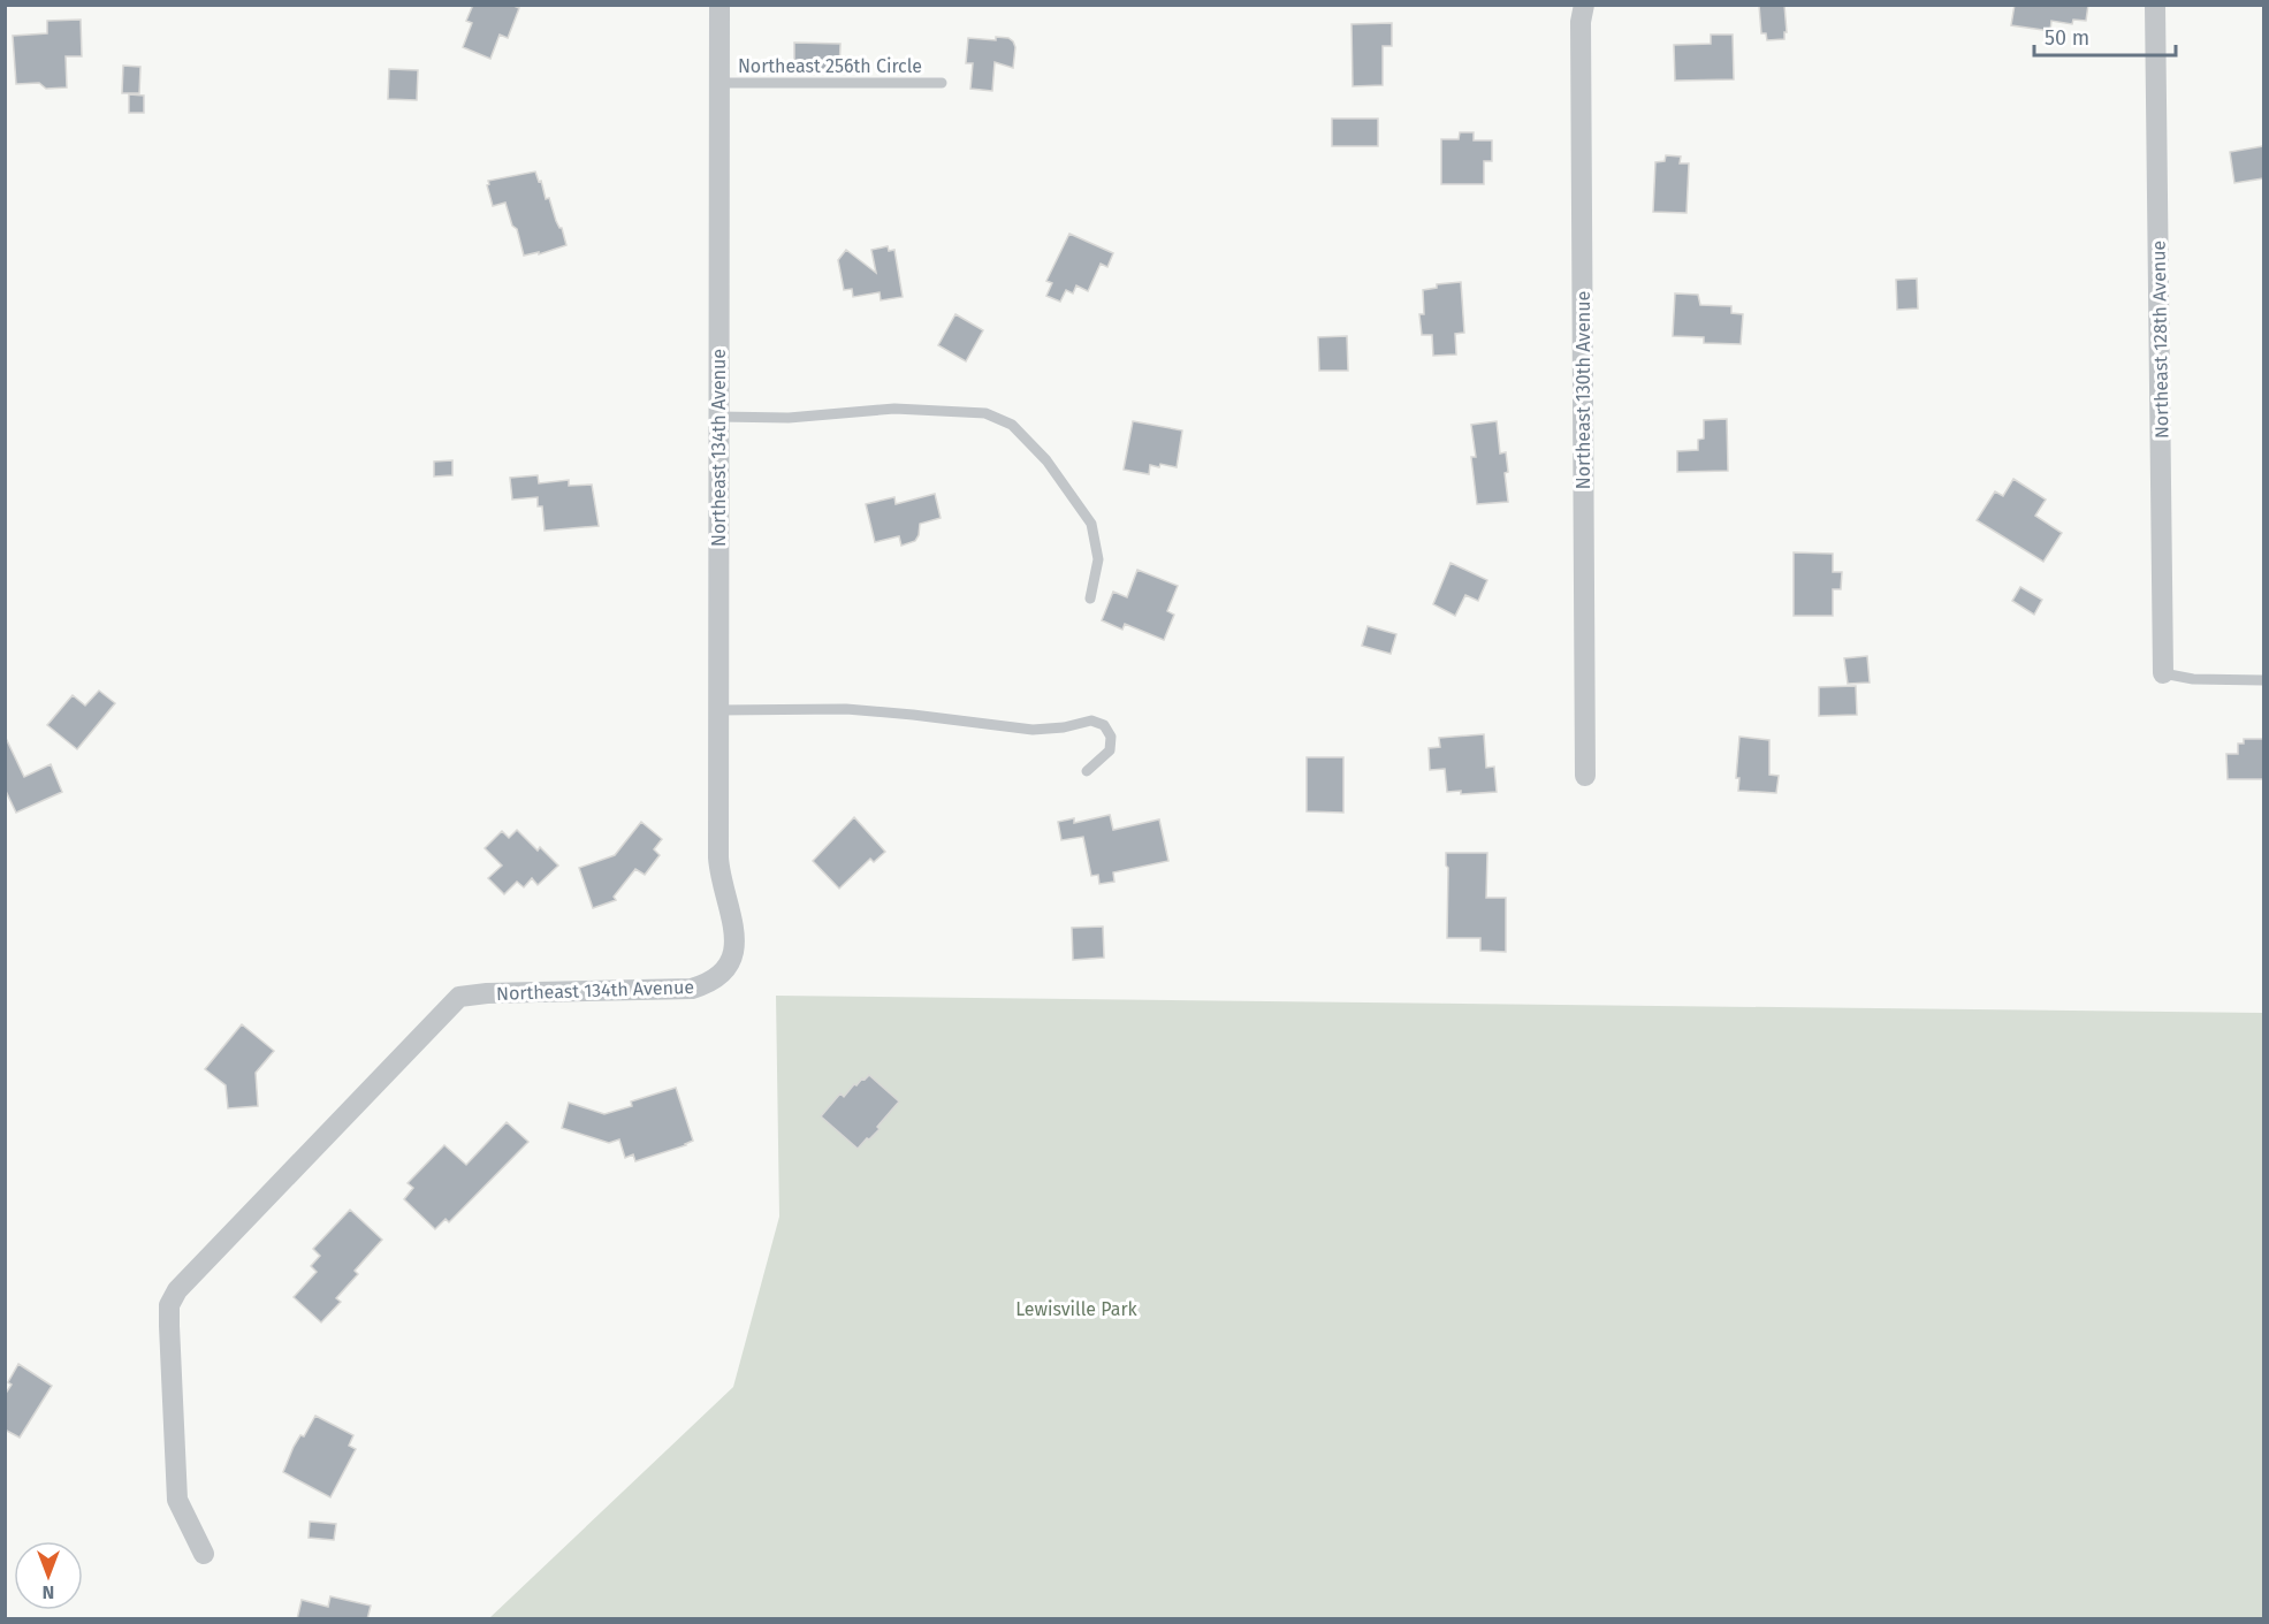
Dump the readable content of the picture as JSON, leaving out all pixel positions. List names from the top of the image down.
{
  "streets": {
    "street": ["Northeast 128th Avenue", "Northeast 130th Avenue", "Northeast 134th Avenue"],
    "lane": ["Northeast 256th Circle"]
  },
  "crossings": [
    ["Northeast 256th Circle", "Northeast 134th Avenue"]
  ],
  "parks": ["Lewisville Park"],
  "scale_bar": "50 m",
  "north": "bottom"
}
